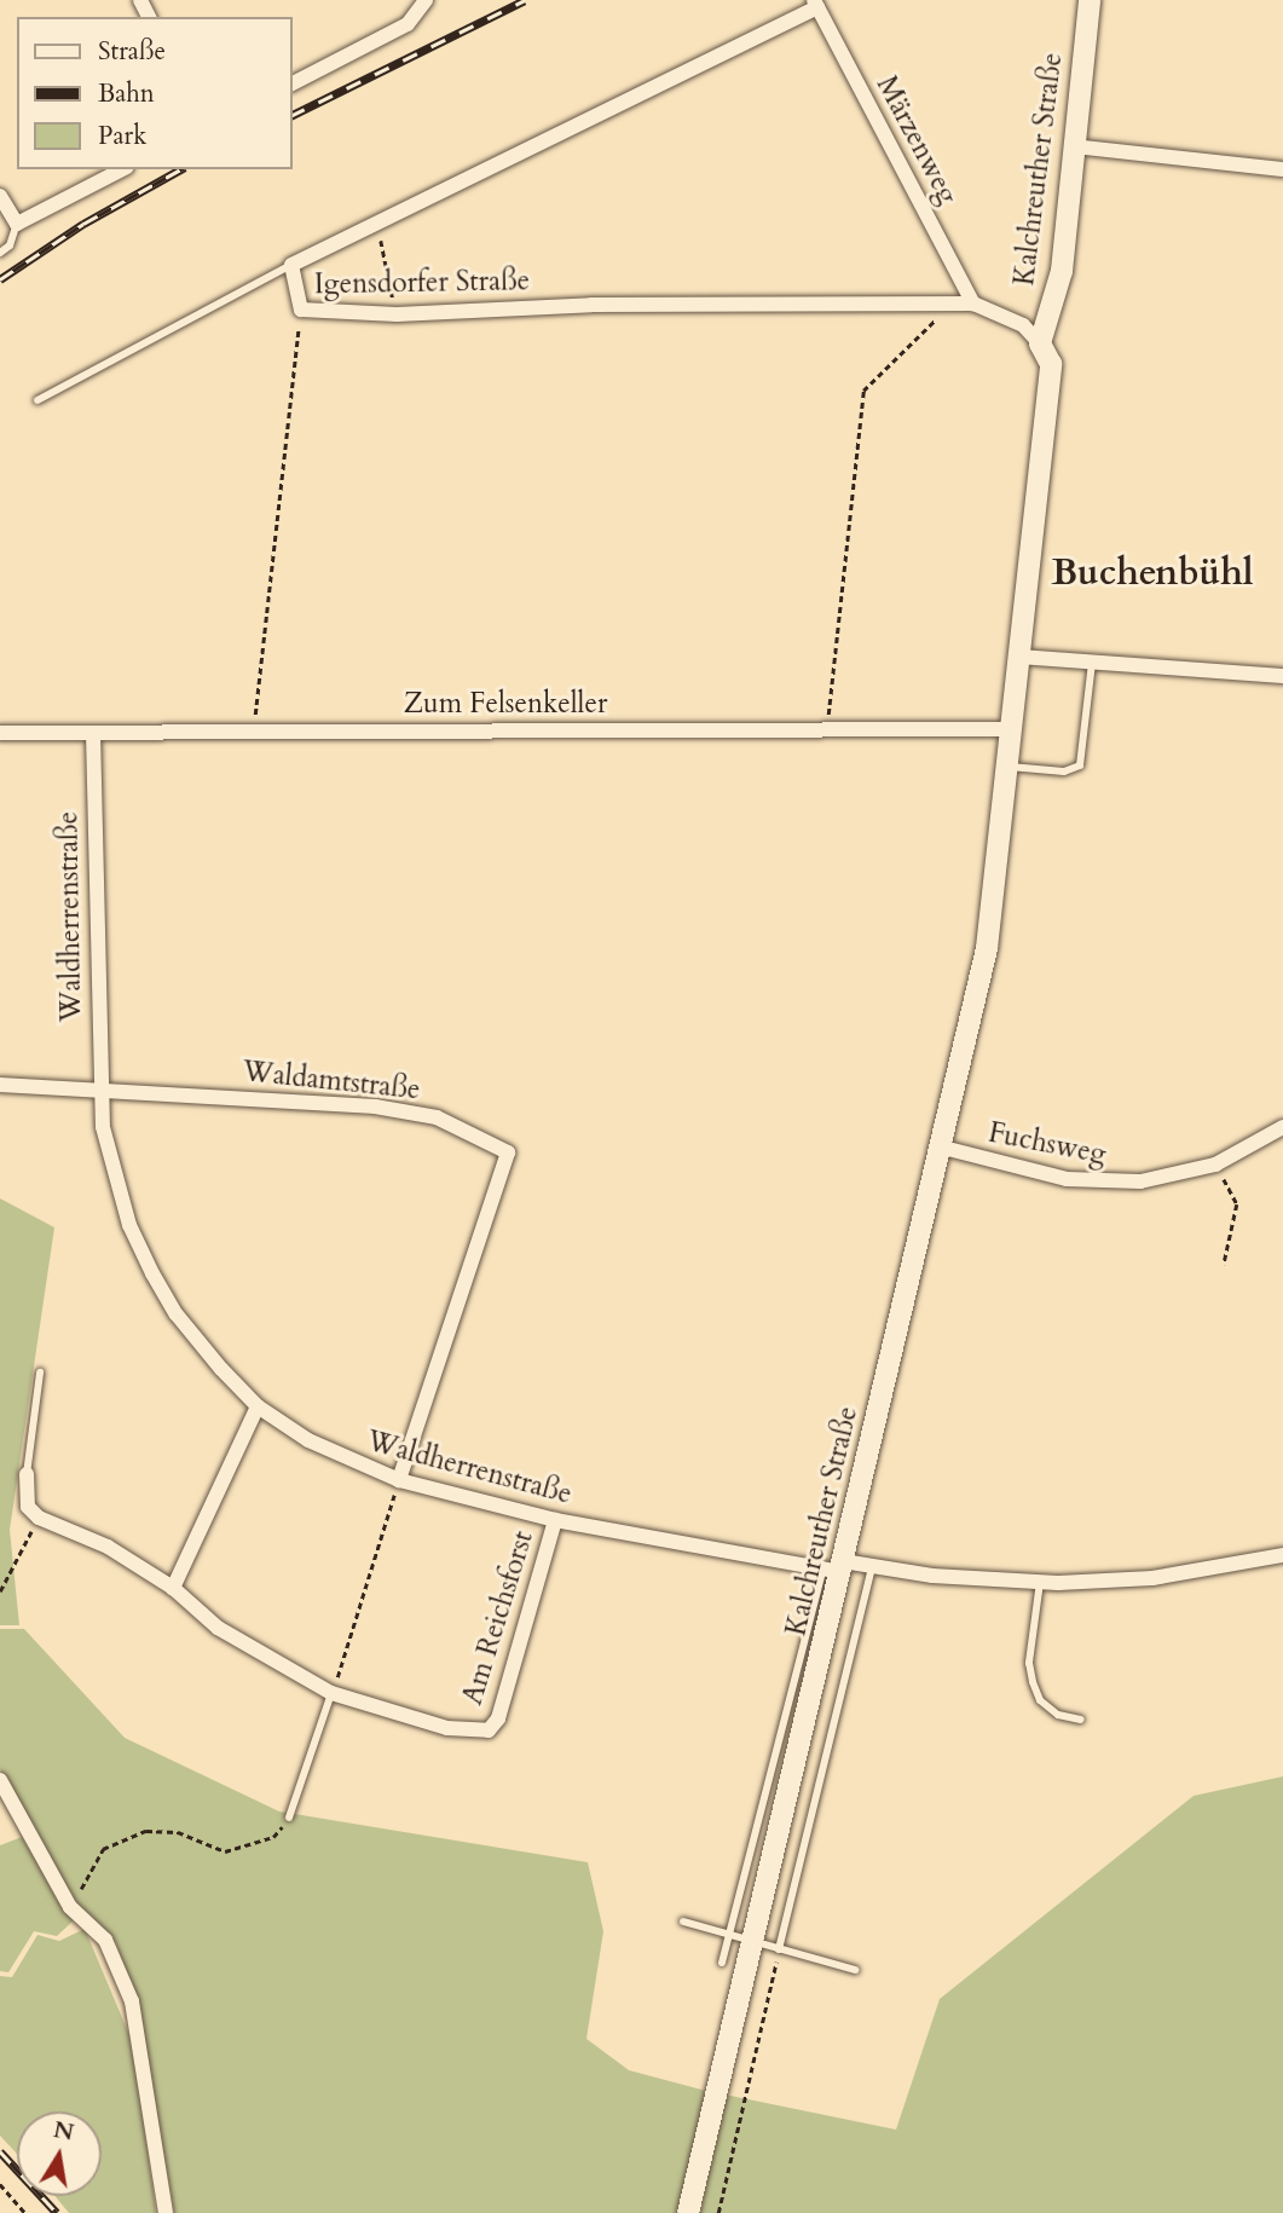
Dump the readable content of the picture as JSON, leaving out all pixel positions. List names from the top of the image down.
{
  "streets": {
    "street": [
      "Märzenweg",
      "Kalchreuther Straße",
      "Igensdorfer Straße",
      "Zum Felsenkeller",
      "Waldherrenstraße",
      "Waldamtstraße",
      "Fuchsweg",
      "Am Reichsforst"
    ]
  },
  "crossings": [
    ["Märzenweg", "Kalchreuther Straße"],
    ["Märzenweg", "Igensdorfer Straße"],
    ["Kalchreuther Straße", "Igensdorfer Straße"],
    ["Kalchreuther Straße", "Zum Felsenkeller"],
    ["Kalchreuther Straße", "Waldherrenstraße"],
    ["Kalchreuther Straße", "Fuchsweg"],
    ["Zum Felsenkeller", "Waldherrenstraße"],
    ["Waldherrenstraße", "Waldamtstraße"],
    ["Waldherrenstraße", "Am Reichsforst"]
  ],
  "districts": ["Buchenbühl"],
  "legend": ["Straße", "Bahn", "Park"],
  "north": "top"
}
